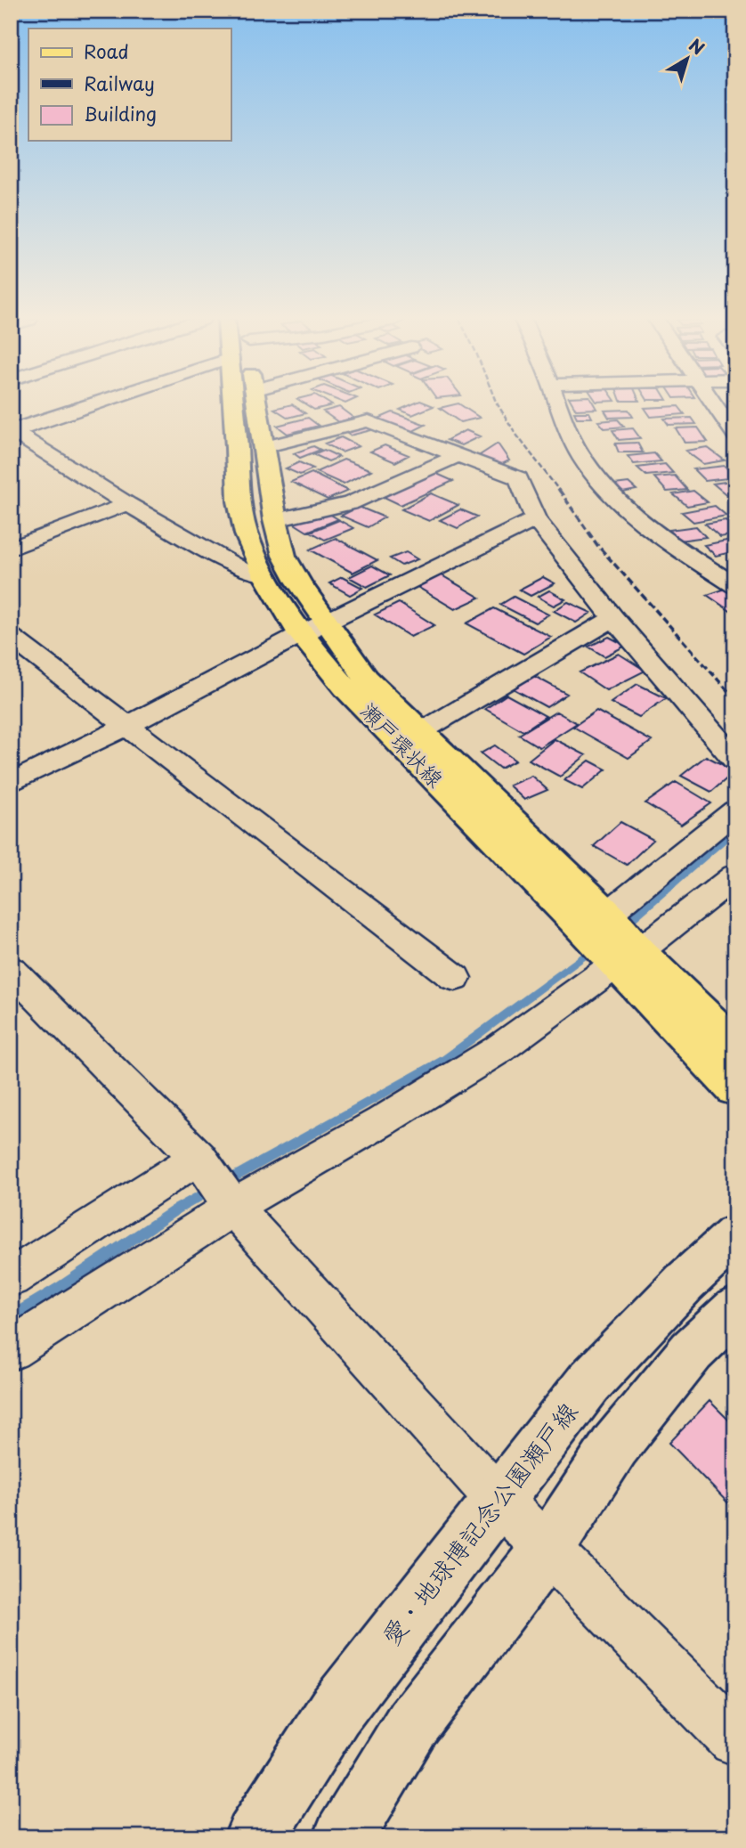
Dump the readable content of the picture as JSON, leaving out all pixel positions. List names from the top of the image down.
{
  "streets": {
    "main road": ["瀬戸環状線", "愛・地球博記念公園瀬戸線"]
  },
  "legend": ["Road", "Railway", "Building"],
  "north": "top right"
}
